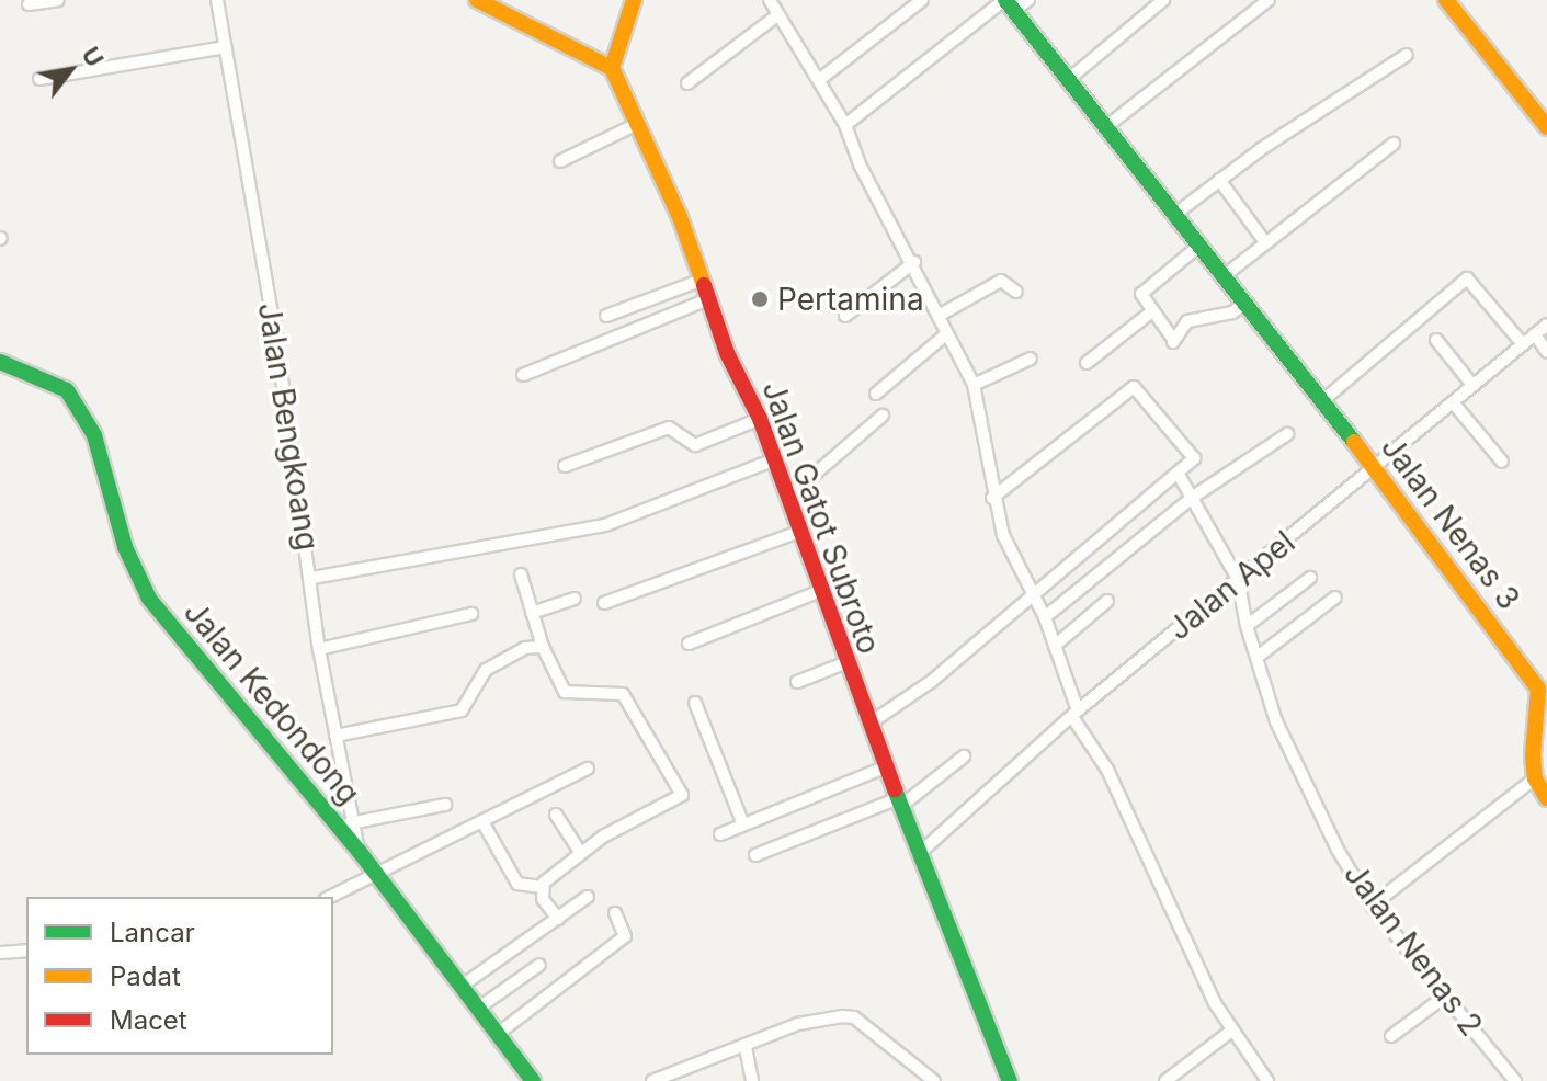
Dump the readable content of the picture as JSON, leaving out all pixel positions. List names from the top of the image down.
{
  "streets": {
    "street": [
      "Jalan Bengkoang",
      "Jalan Gatot Subroto",
      "Jalan Nenas 3",
      "Jalan Apel",
      "Jalan Kedondong",
      "Jalan Nenas 2"
    ]
  },
  "crossings": [
    ["Jalan Bengkoang", "Jalan Kedondong"],
    ["Jalan Gatot Subroto", "Jalan Apel"],
    ["Jalan Nenas 3", "Jalan Apel"],
    ["Jalan Apel", "Jalan Nenas 2"]
  ],
  "places": ["Pertamina"],
  "legend": ["Lancar", "Padat", "Macet"],
  "north": "top right"
}
